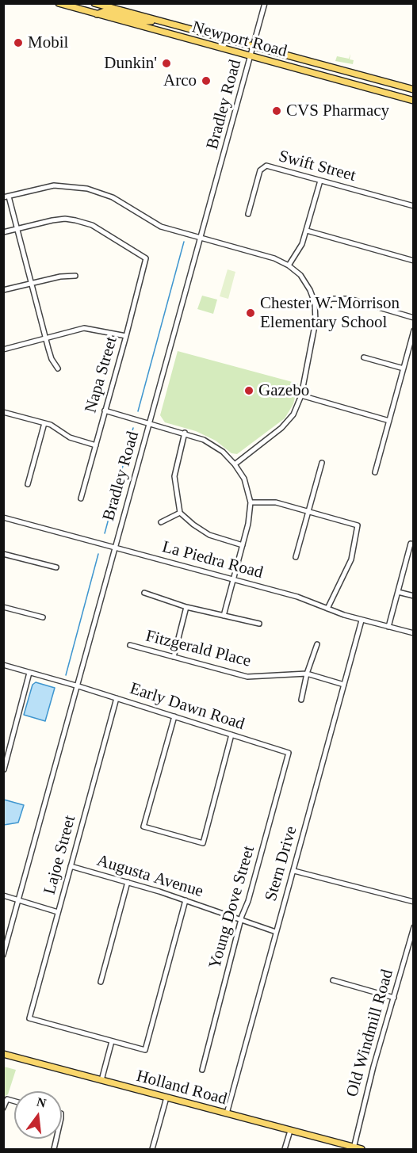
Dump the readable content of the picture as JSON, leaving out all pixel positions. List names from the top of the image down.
{
  "streets": {
    "main road": ["Newport Road", "Holland Road"],
    "street": [
      "Bradley Road",
      "Swift Street",
      "Napa Street",
      "La Piedra Road",
      "Fitzgerald Place",
      "Early Dawn Road",
      "Lajoe Street",
      "Stern Drive",
      "Augusta Avenue",
      "Young Dove Street",
      "Old Windmill Road"
    ]
  },
  "crossings": [
    ["Newport Road", "Bradley Road"],
    ["Bradley Road", "La Piedra Road"],
    ["Bradley Road", "Early Dawn Road"],
    ["La Piedra Road", "Stern Drive"],
    ["Fitzgerald Place", "Stern Drive"],
    ["Early Dawn Road", "Lajoe Street"],
    ["Early Dawn Road", "Young Dove Street"],
    ["Lajoe Street", "Augusta Avenue"],
    ["Stern Drive", "Augusta Avenue"],
    ["Stern Drive", "Holland Road"],
    ["Augusta Avenue", "Young Dove Street"],
    ["Old Windmill Road", "Holland Road"]
  ],
  "places": [
    "Mobil",
    "Dunkin'",
    "Arco",
    "CVS Pharmacy",
    "Chester W. Morrison Elementary School",
    "Gazebo"
  ],
  "north": "top"
}
